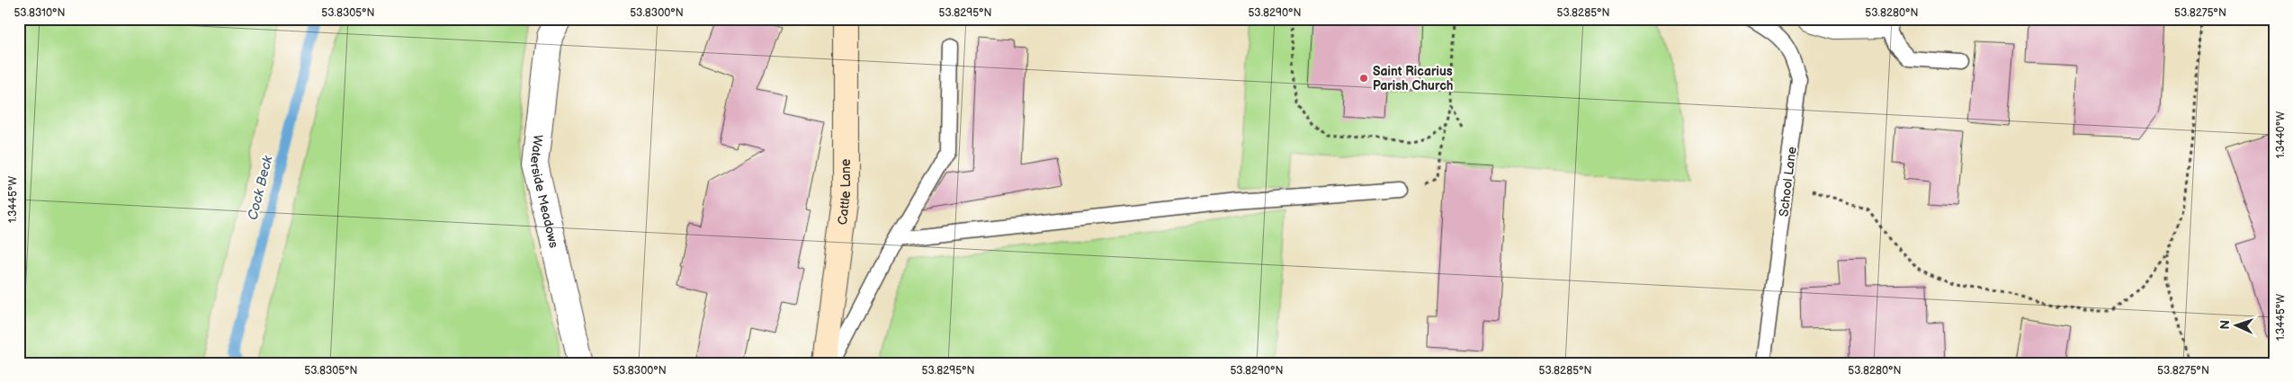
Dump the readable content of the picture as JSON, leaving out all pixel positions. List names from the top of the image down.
{
  "streets": {
    "street": ["Waterside Meadows", "Cattle Lane"],
    "lane": ["School Lane"]
  },
  "water": ["Cock Beck"],
  "places": ["Saint Ricarius Parish Church"],
  "north": "left",
  "coordinates": [
    "53.8310°N",
    "53.8305°N",
    "53.8300°N",
    "53.8295°N",
    "53.8290°N",
    "53.8285°N",
    "53.8280°N",
    "53.8275°N",
    "1.3440°W",
    "1.3445°W"
  ]
}
